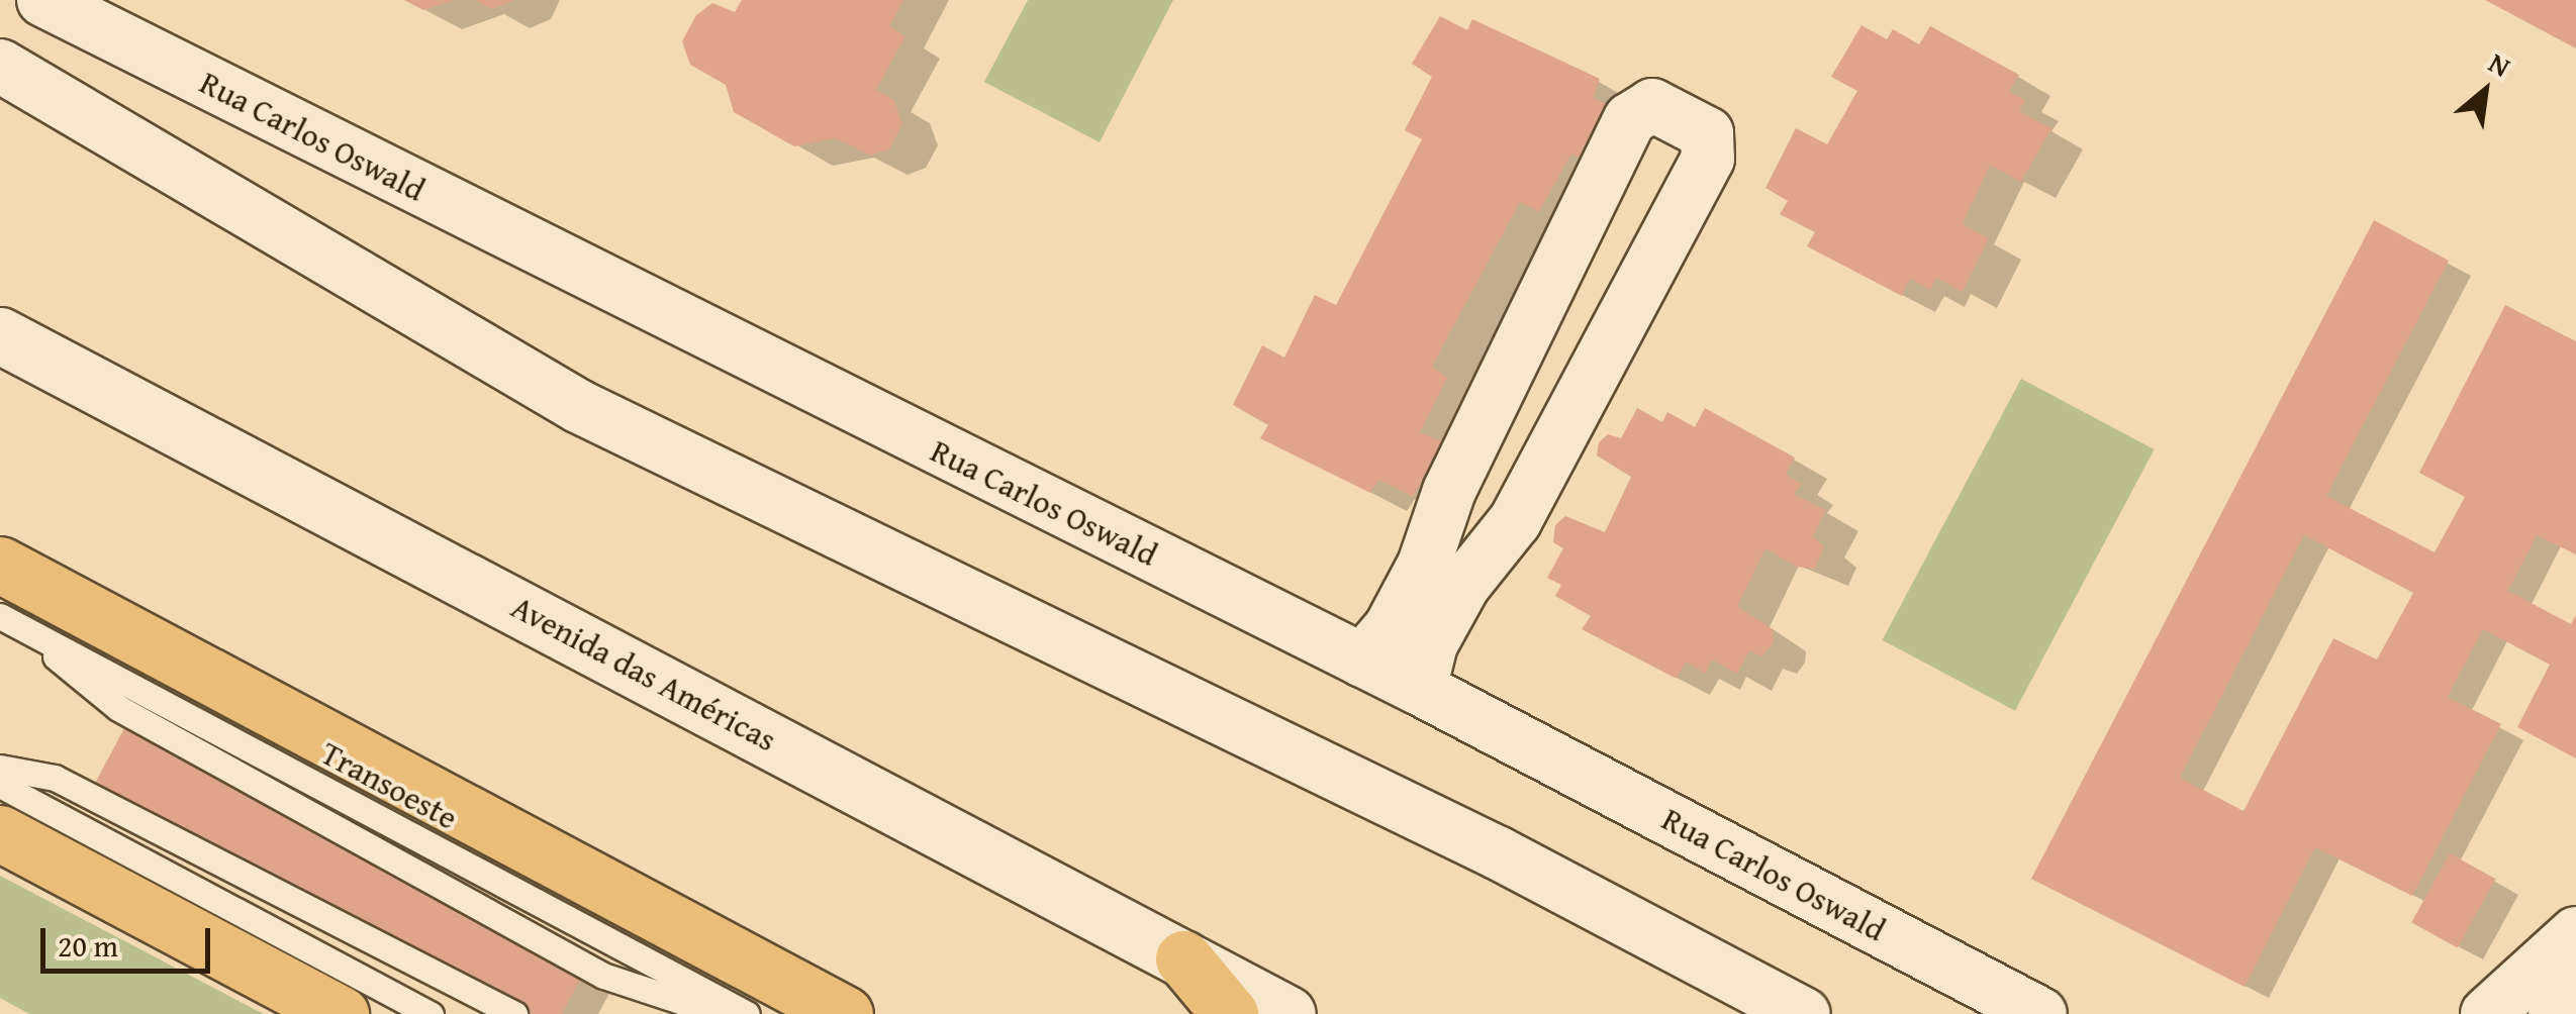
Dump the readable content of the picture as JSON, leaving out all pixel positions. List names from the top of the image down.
{
  "streets": {
    "main road": ["Avenida das Américas"],
    "street": ["Rua Carlos Oswald"],
    "lane": ["Transoeste"]
  },
  "scale_bar": "20 m",
  "north": "top right"
}
